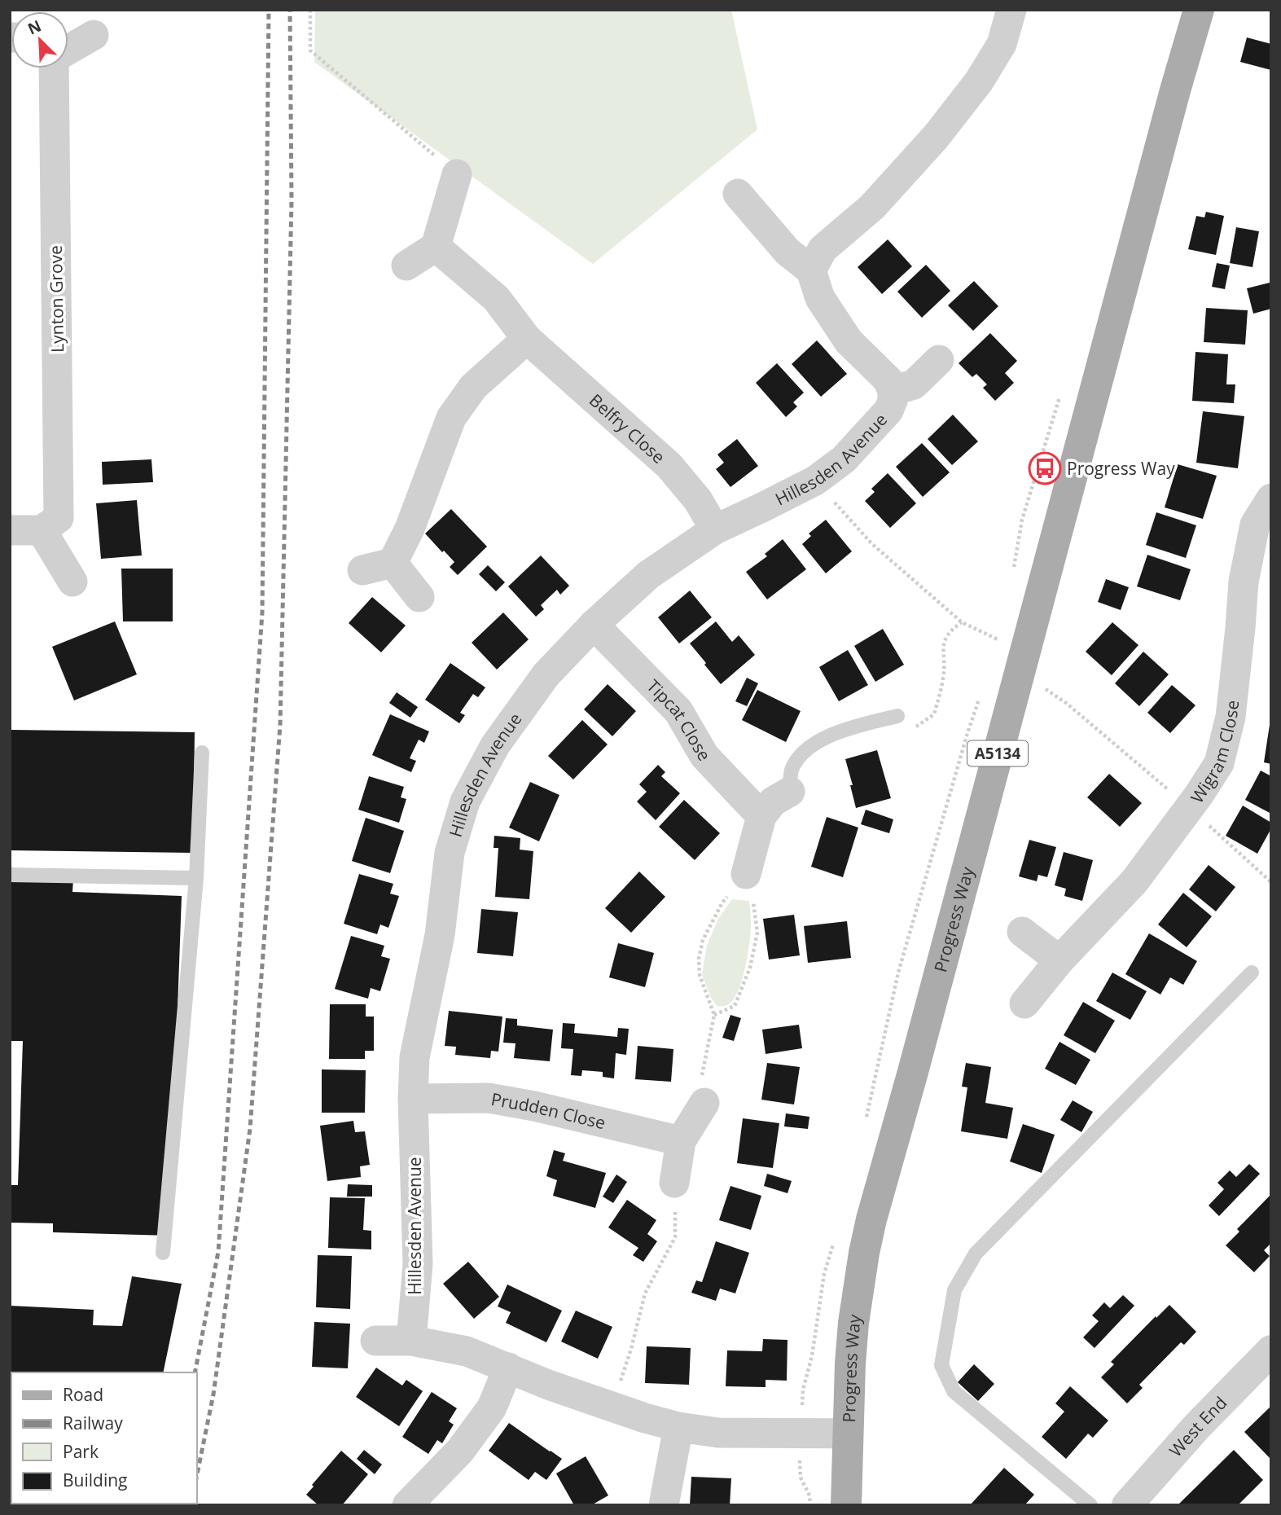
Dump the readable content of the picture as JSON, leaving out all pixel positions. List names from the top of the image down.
{
  "streets": {
    "main road": ["A5134", "Progress Way"],
    "street": [
      "Lynton Grove",
      "Belfry Close",
      "Hillesden Avenue",
      "Tipcat Close",
      "Wigram Close",
      "Prudden Close",
      "West End"
    ]
  },
  "crossings": [
    ["Belfry Close", "Hillesden Avenue"],
    ["Hillesden Avenue", "Tipcat Close"],
    ["Hillesden Avenue", "Prudden Close"]
  ],
  "places": {
    "bus stop": ["Progress Way"]
  },
  "legend": [
    "Road",
    "Railway",
    "Park",
    "Building"
  ],
  "north": "top left"
}
